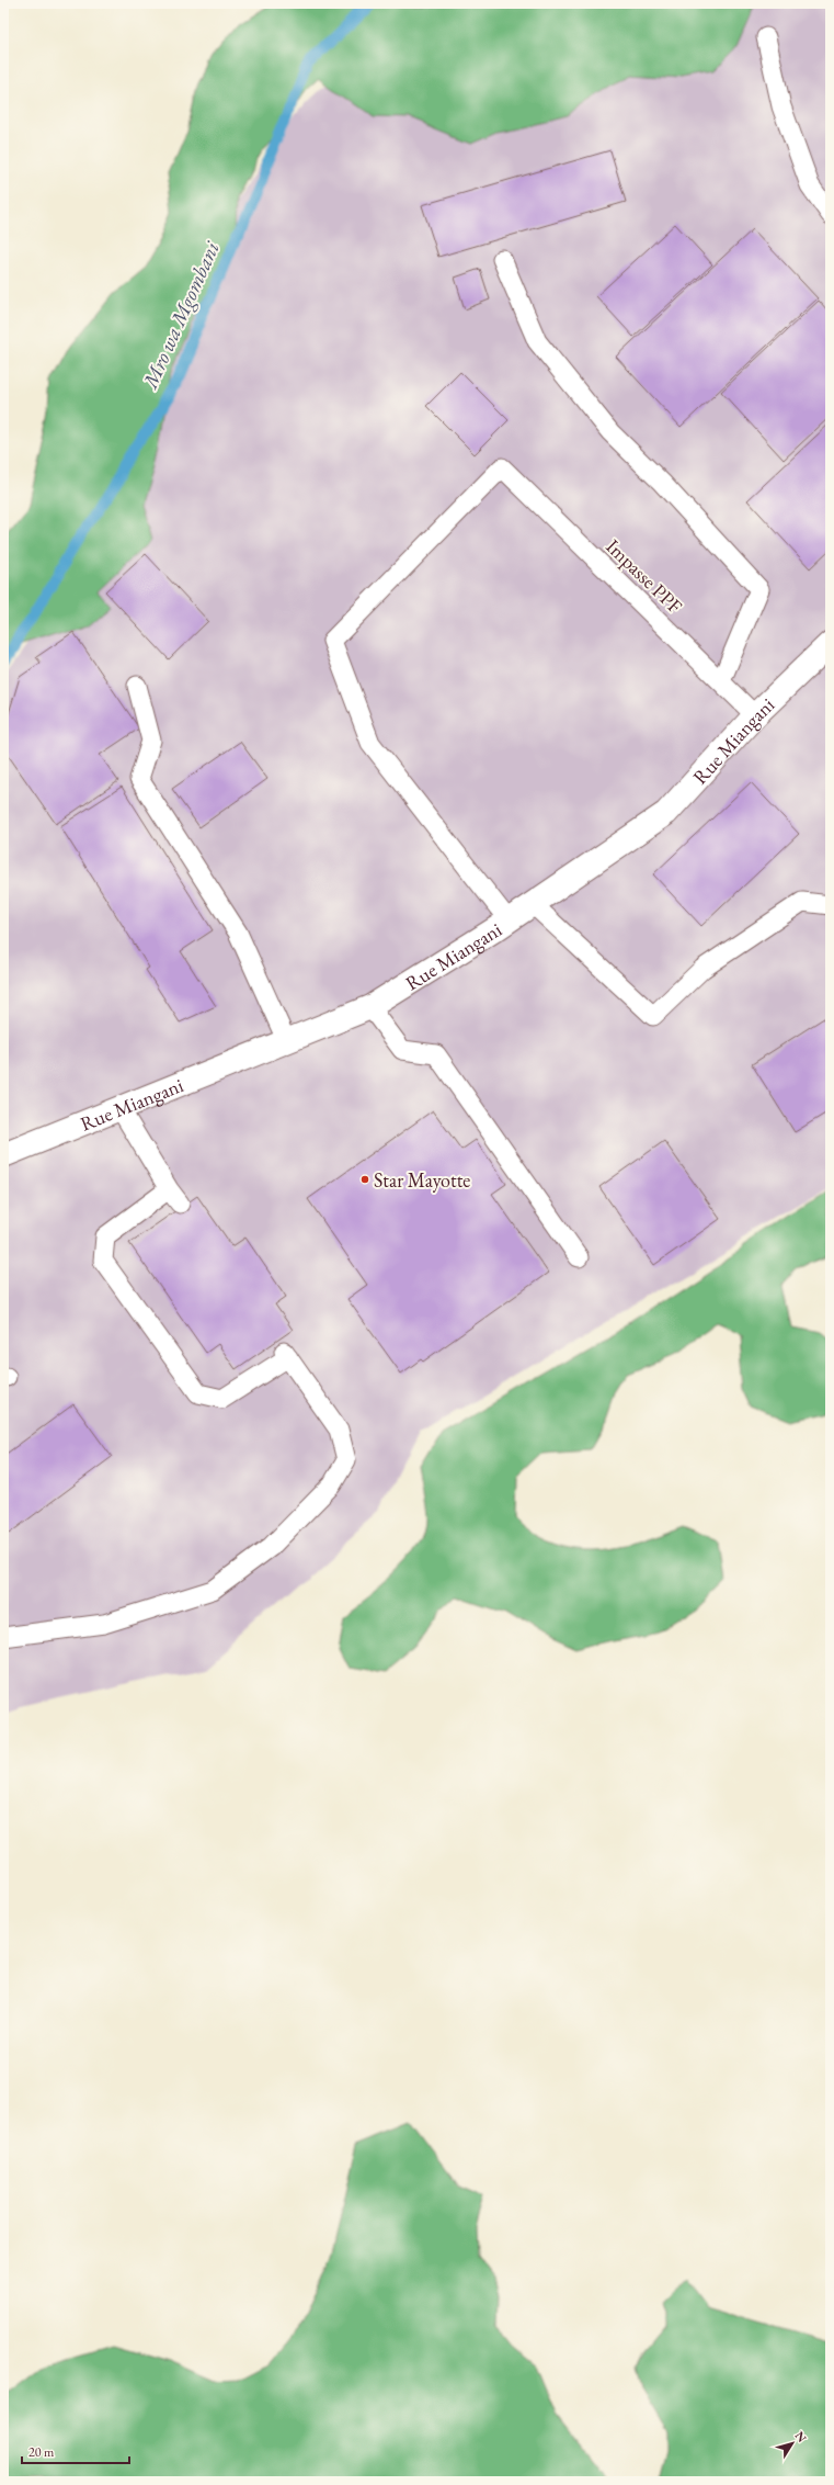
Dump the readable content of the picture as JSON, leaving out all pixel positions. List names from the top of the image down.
{
  "streets": {
    "street": ["Rue Miangani"],
    "lane": ["Impasse PPF"]
  },
  "crossings": [
    ["Impasse PPF", "Rue Miangani"]
  ],
  "water": ["Mro wa Mgombani"],
  "places": ["Star Mayotte"],
  "scale_bar": "20 m",
  "north": "top right"
}
